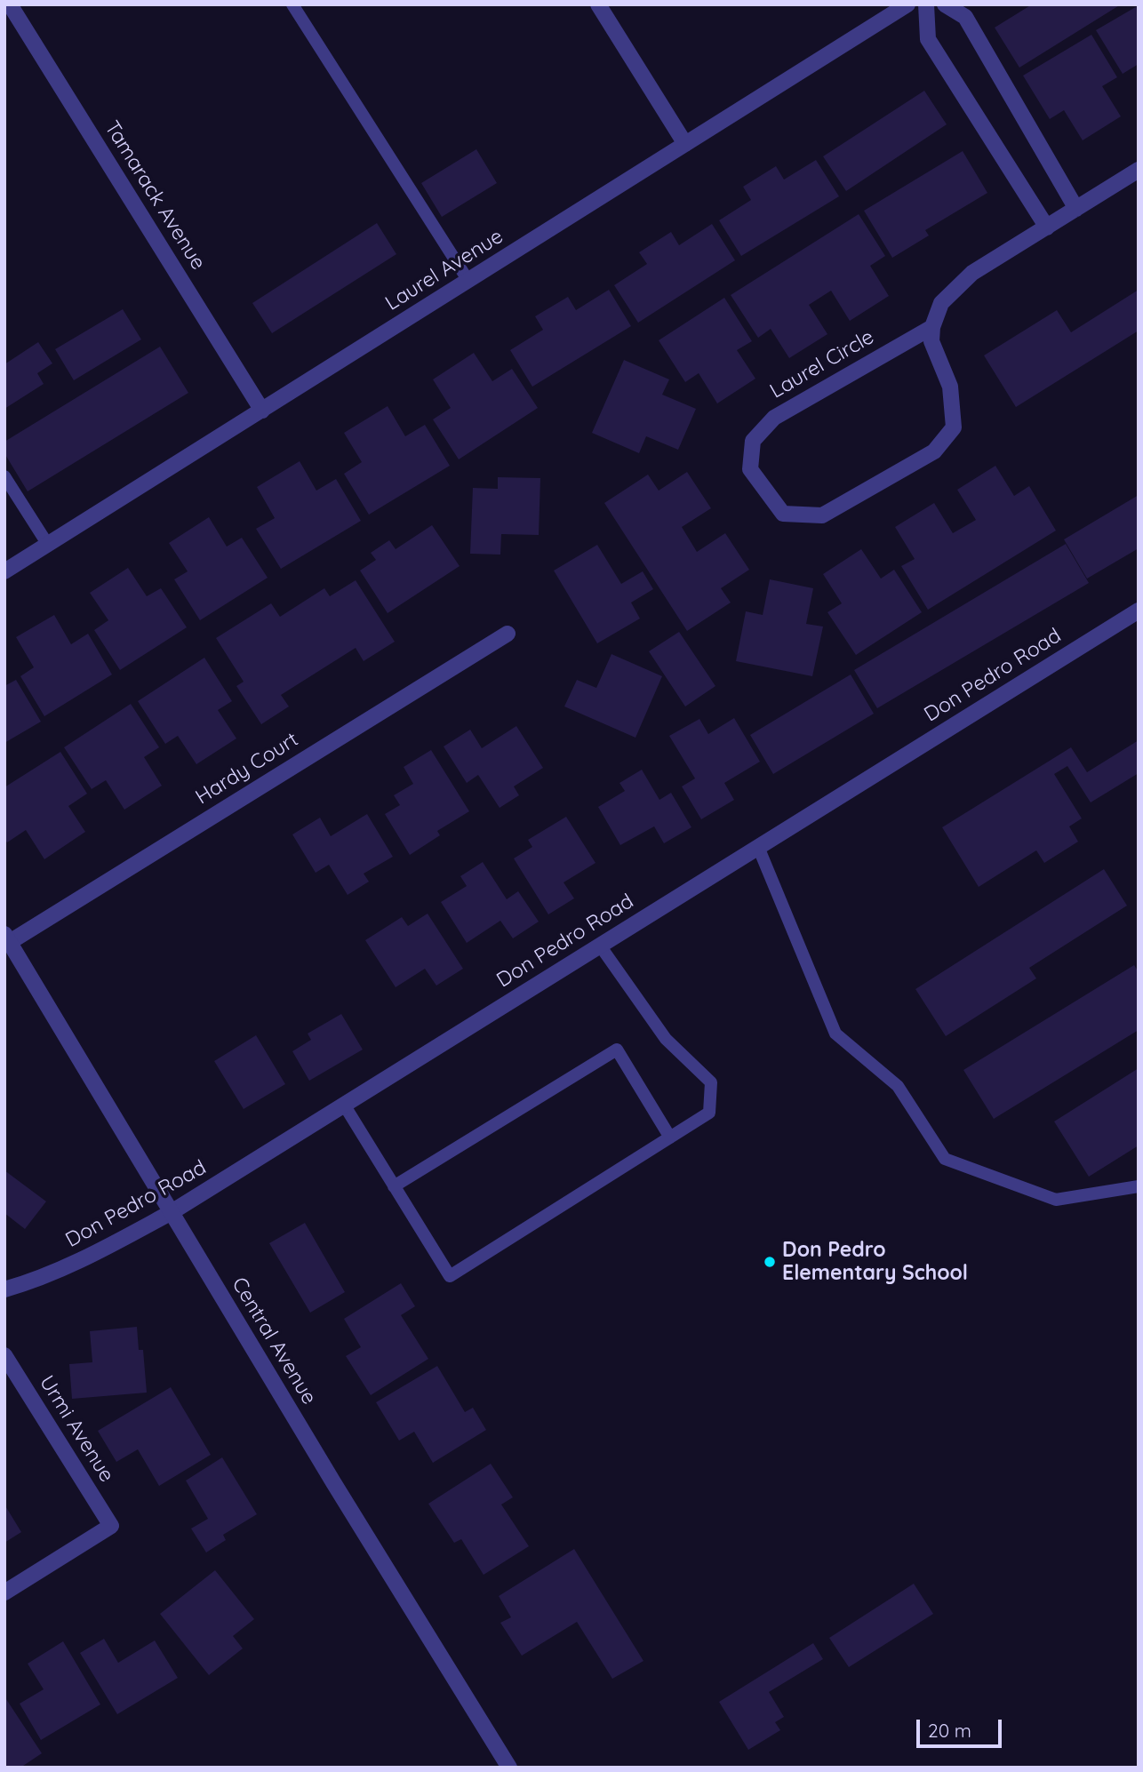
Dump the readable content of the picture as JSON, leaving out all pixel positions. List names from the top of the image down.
{
  "streets": {
    "street": [
      "Tamarack Avenue",
      "Laurel Avenue",
      "Laurel Circle",
      "Don Pedro Road",
      "Hardy Court",
      "Central Avenue",
      "Urmi Avenue"
    ]
  },
  "crossings": [
    ["Tamarack Avenue", "Laurel Avenue"],
    ["Don Pedro Road", "Central Avenue"],
    ["Hardy Court", "Central Avenue"]
  ],
  "places": ["Don Pedro Elementary School"],
  "scale_bar": "20 m"
}
